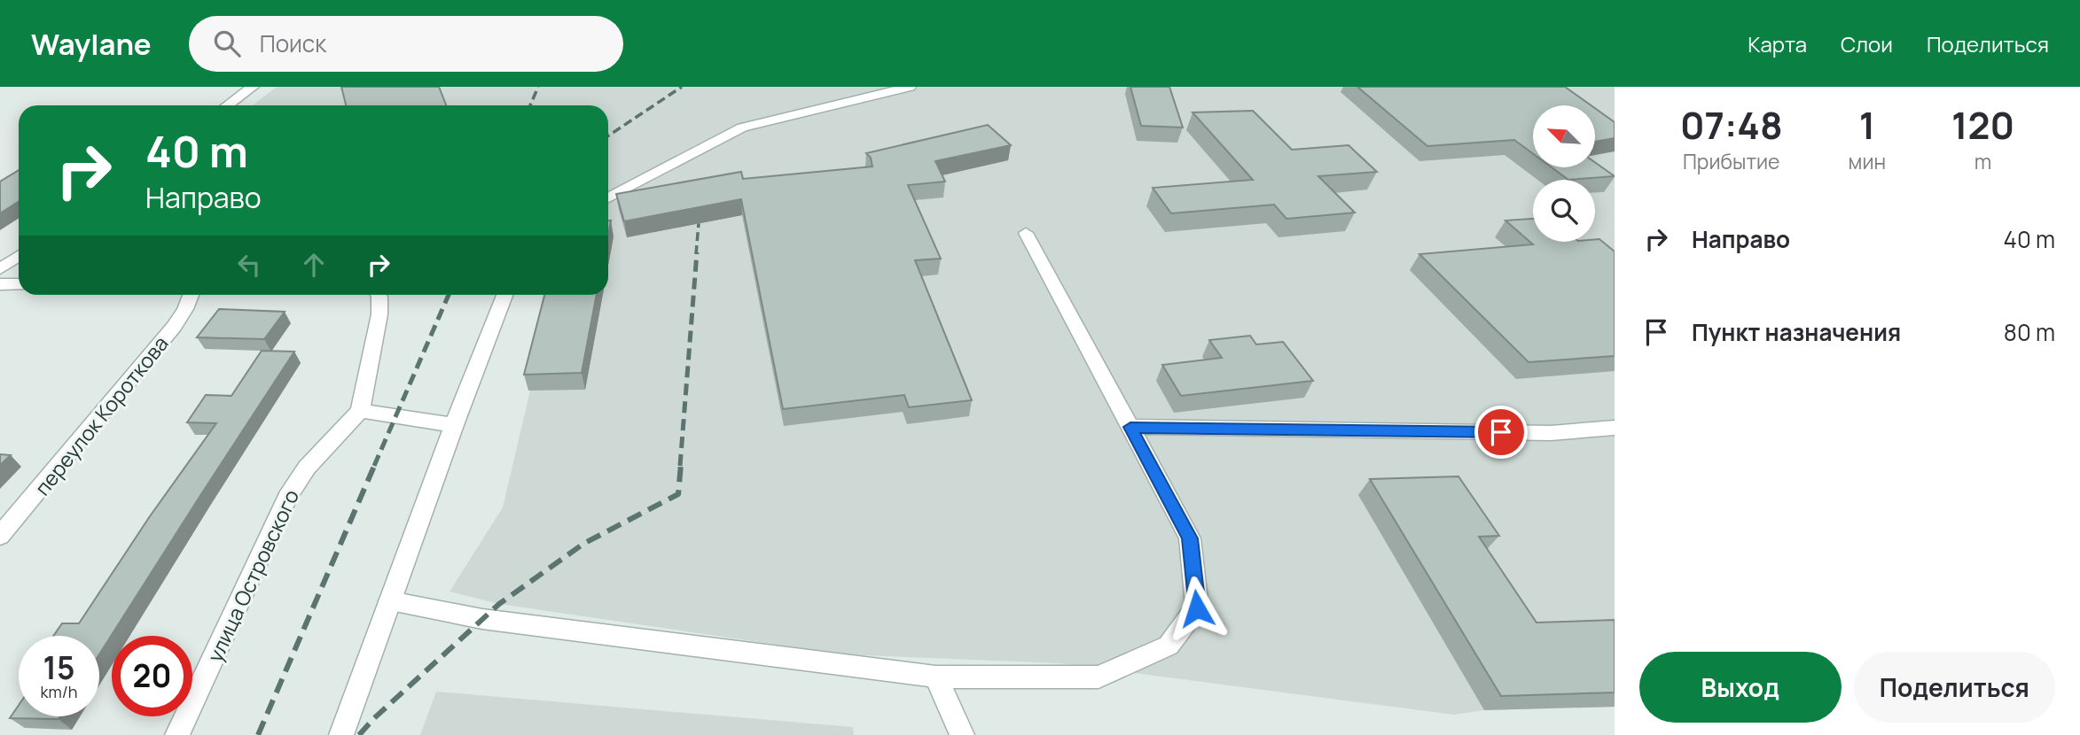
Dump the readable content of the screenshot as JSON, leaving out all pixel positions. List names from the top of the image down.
{
  "streets": {
    "street": ["переулок Короткова", "улица Островского"]
  },
  "north": "top left",
  "page": {
    "header": "Waylane",
    "search": "Поиск",
    "nav": ["Карта", "Слои", "Поделиться"],
    "eta": [
      "07:48",
      "Прибытие",
      "1",
      "мин",
      "120",
      "m"
    ],
    "turn": ["40 m", "Направо"],
    "list": [
      {
        "name": "Направо",
        "value": "40 m"
      },
      {
        "name": "Пункт назначения",
        "value": "80 m"
      }
    ],
    "speed": "15 km/h",
    "limit": "20",
    "buttons": ["Выход", "Поделиться"]
  }
}
